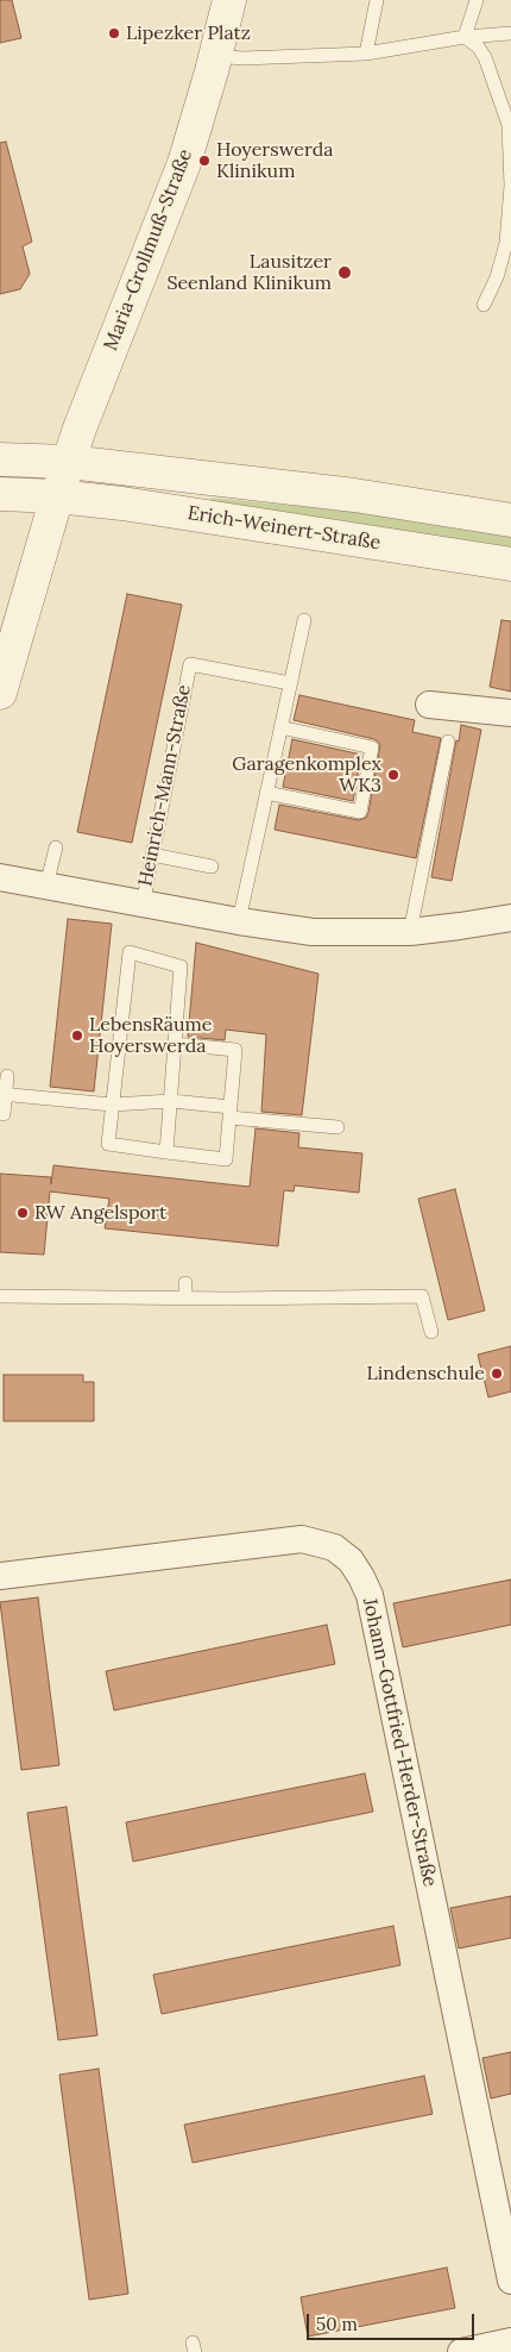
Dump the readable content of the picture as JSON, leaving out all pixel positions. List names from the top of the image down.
{
  "streets": {
    "street": [
      "Maria-Grollmuß-Straße",
      "Erich-Weinert-Straße",
      "Heinrich-Mann-Straße",
      "Johann-Gottfried-Herder-Straße"
    ]
  },
  "crossings": [
    ["Maria-Grollmuß-Straße", "Erich-Weinert-Straße"]
  ],
  "places": [
    "Lipezker Platz",
    "Hoyerswerda Klinikum",
    "Lausitzer Seenland Klinikum",
    "Garagenkomplex WK3",
    "LebensRäume Hoyerswerda",
    "RW Angelsport",
    "Lindenschule"
  ],
  "scale_bar": "50 m"
}
